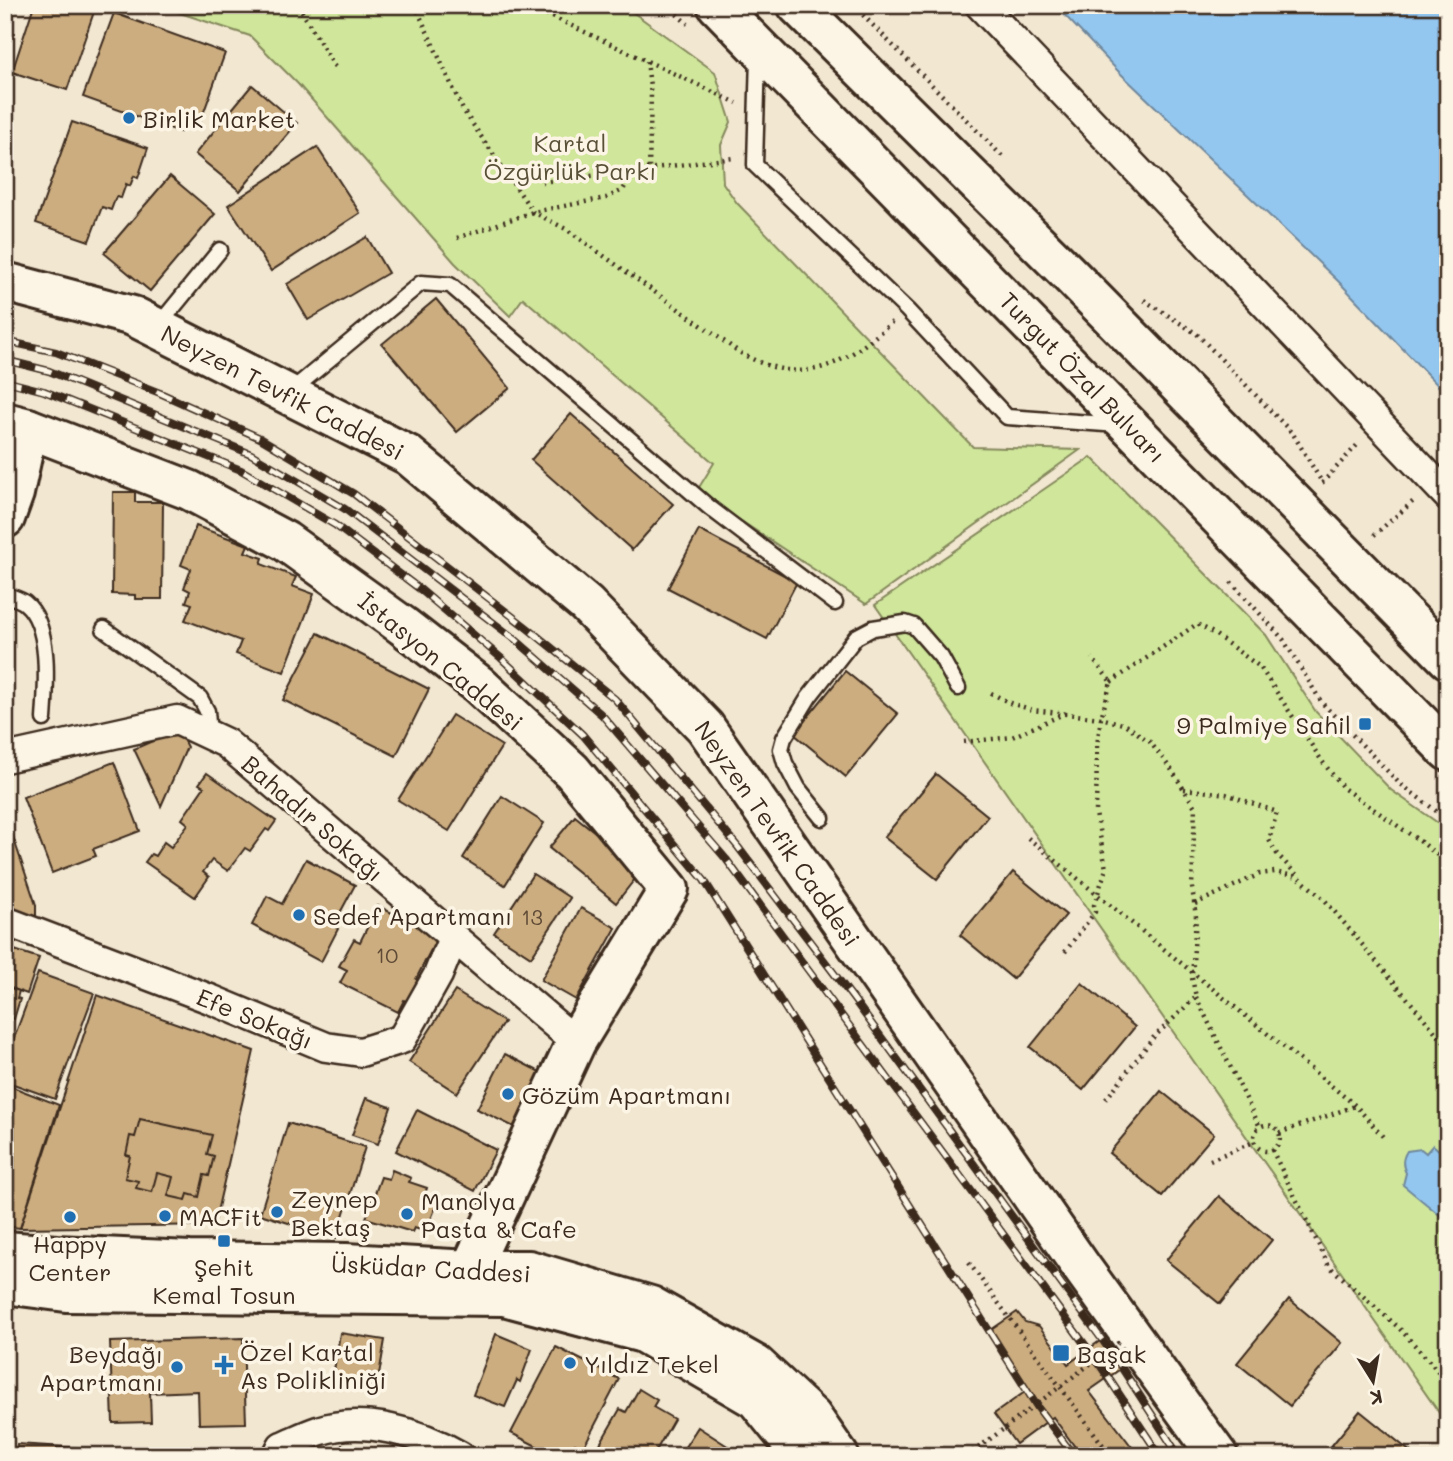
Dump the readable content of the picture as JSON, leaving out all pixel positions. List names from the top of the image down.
{
  "streets": {
    "main road": [
      "Turgut Özal Bulvarı",
      "Neyzen Tevfik Caddesi",
      "İstasyon Caddesi",
      "Üsküdar Caddesi"
    ],
    "street": ["Bahadır Sokağı", "Efe Sokağı"]
  },
  "crossings": [
    ["İstasyon Caddesi", "Bahadır Sokağı"],
    ["İstasyon Caddesi", "Üsküdar Caddesi"],
    ["Bahadır Sokağı", "Efe Sokağı"]
  ],
  "parks": ["Kartal Özgürlük Parkı"],
  "places": {
    "other": [
      "Birlik Market",
      "Sedef Apartmanı",
      "Gözüm Apartmanı",
      "Zeynep Bektaş",
      "Manolya Pasta & Cafe",
      "MACFit",
      "Happy Center",
      "Yıldız Tekel",
      "Beydağı Apartmanı"
    ],
    "transit": ["9 Palmiye Sahil", "Şehit Kemal Tosun", "Başak"],
    "health": ["Özel Kartal As Polikliniği"]
  },
  "house_numbers": ["13", "10"],
  "north": "bottom"
}
